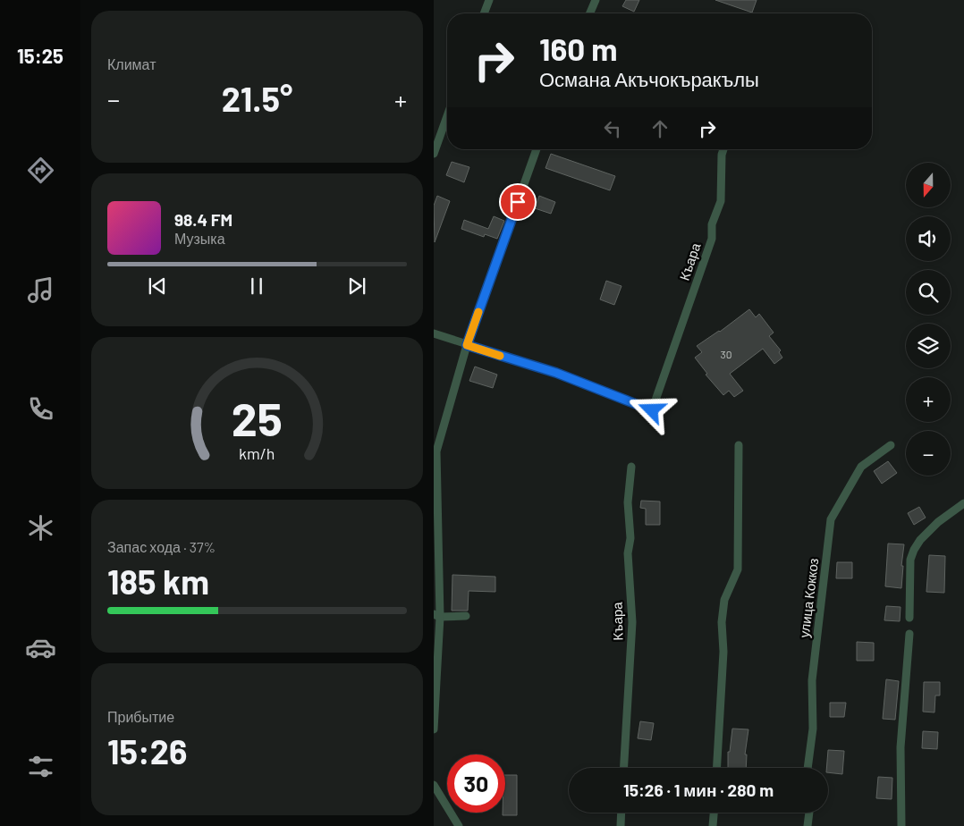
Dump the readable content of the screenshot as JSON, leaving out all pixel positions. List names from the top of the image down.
{
  "streets": {
    "street": ["Къара", "улица Коккоз"]
  },
  "house_numbers": ["30"],
  "north": "bottom",
  "page": {
    "tabs": "15:25",
    "tile": [
      "Климат",
      ["Запас хода · 37%", "185 km"],
      ["Прибытие", "15:26"]
    ],
    "turn": ["160 m", "Османа Акъчокъракълы"],
    "heat": ["−", "21.5°", "+"],
    "map_buttons": ["+", "−"],
    "song": ["98.4 FM", "Музыка"],
    "limit": "30",
    "trip": "15:26 · 1 мин · 280 m",
    "gauge": ["25", "km/h"]
  }
}
